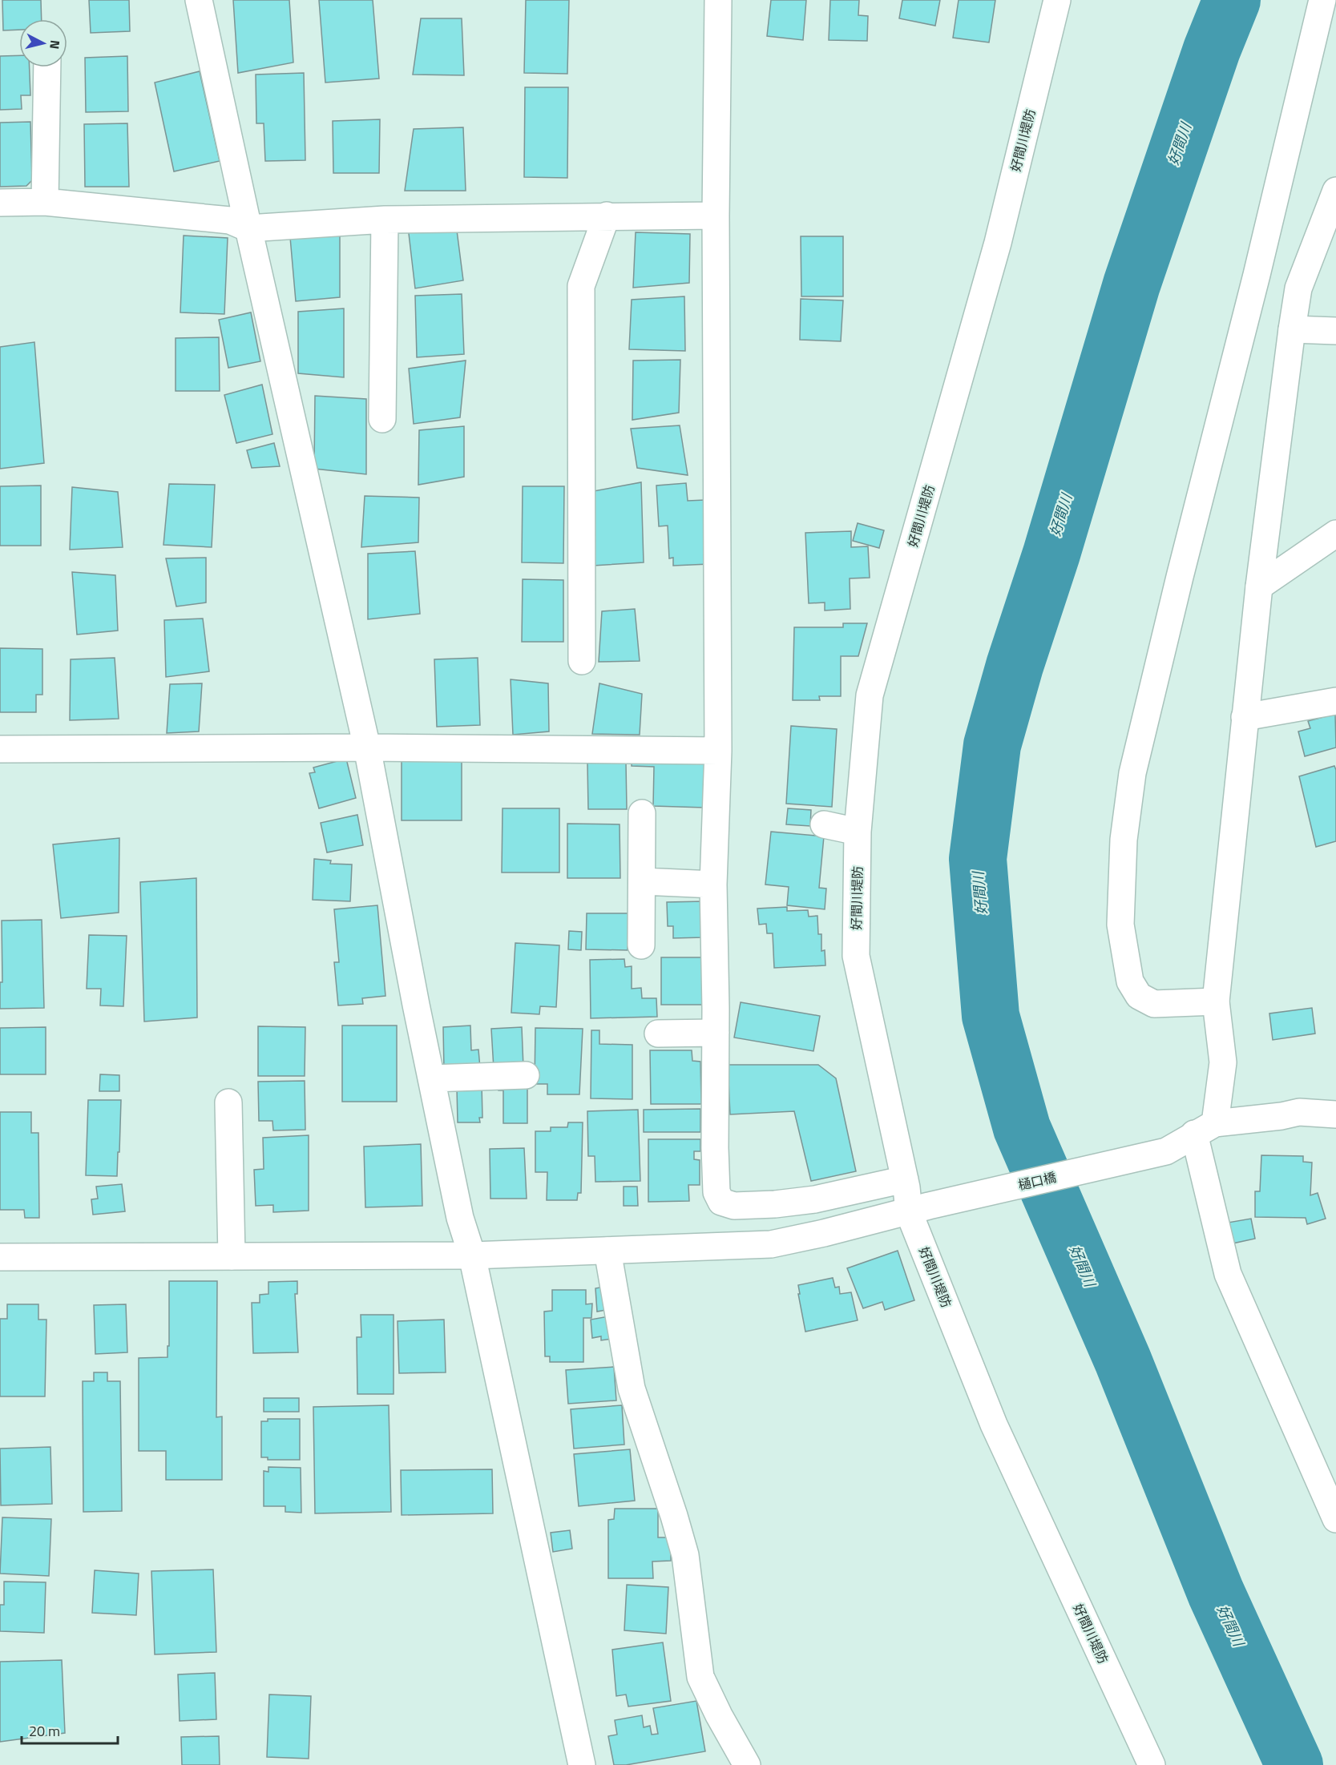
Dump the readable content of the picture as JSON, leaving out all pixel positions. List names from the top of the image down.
{
  "streets": {
    "street": ["好間川堤防", "樋口橋"]
  },
  "crossings": [
    ["好間川堤防", "樋口橋"]
  ],
  "water": ["好間川"],
  "scale_bar": "20 m",
  "north": "right"
}
